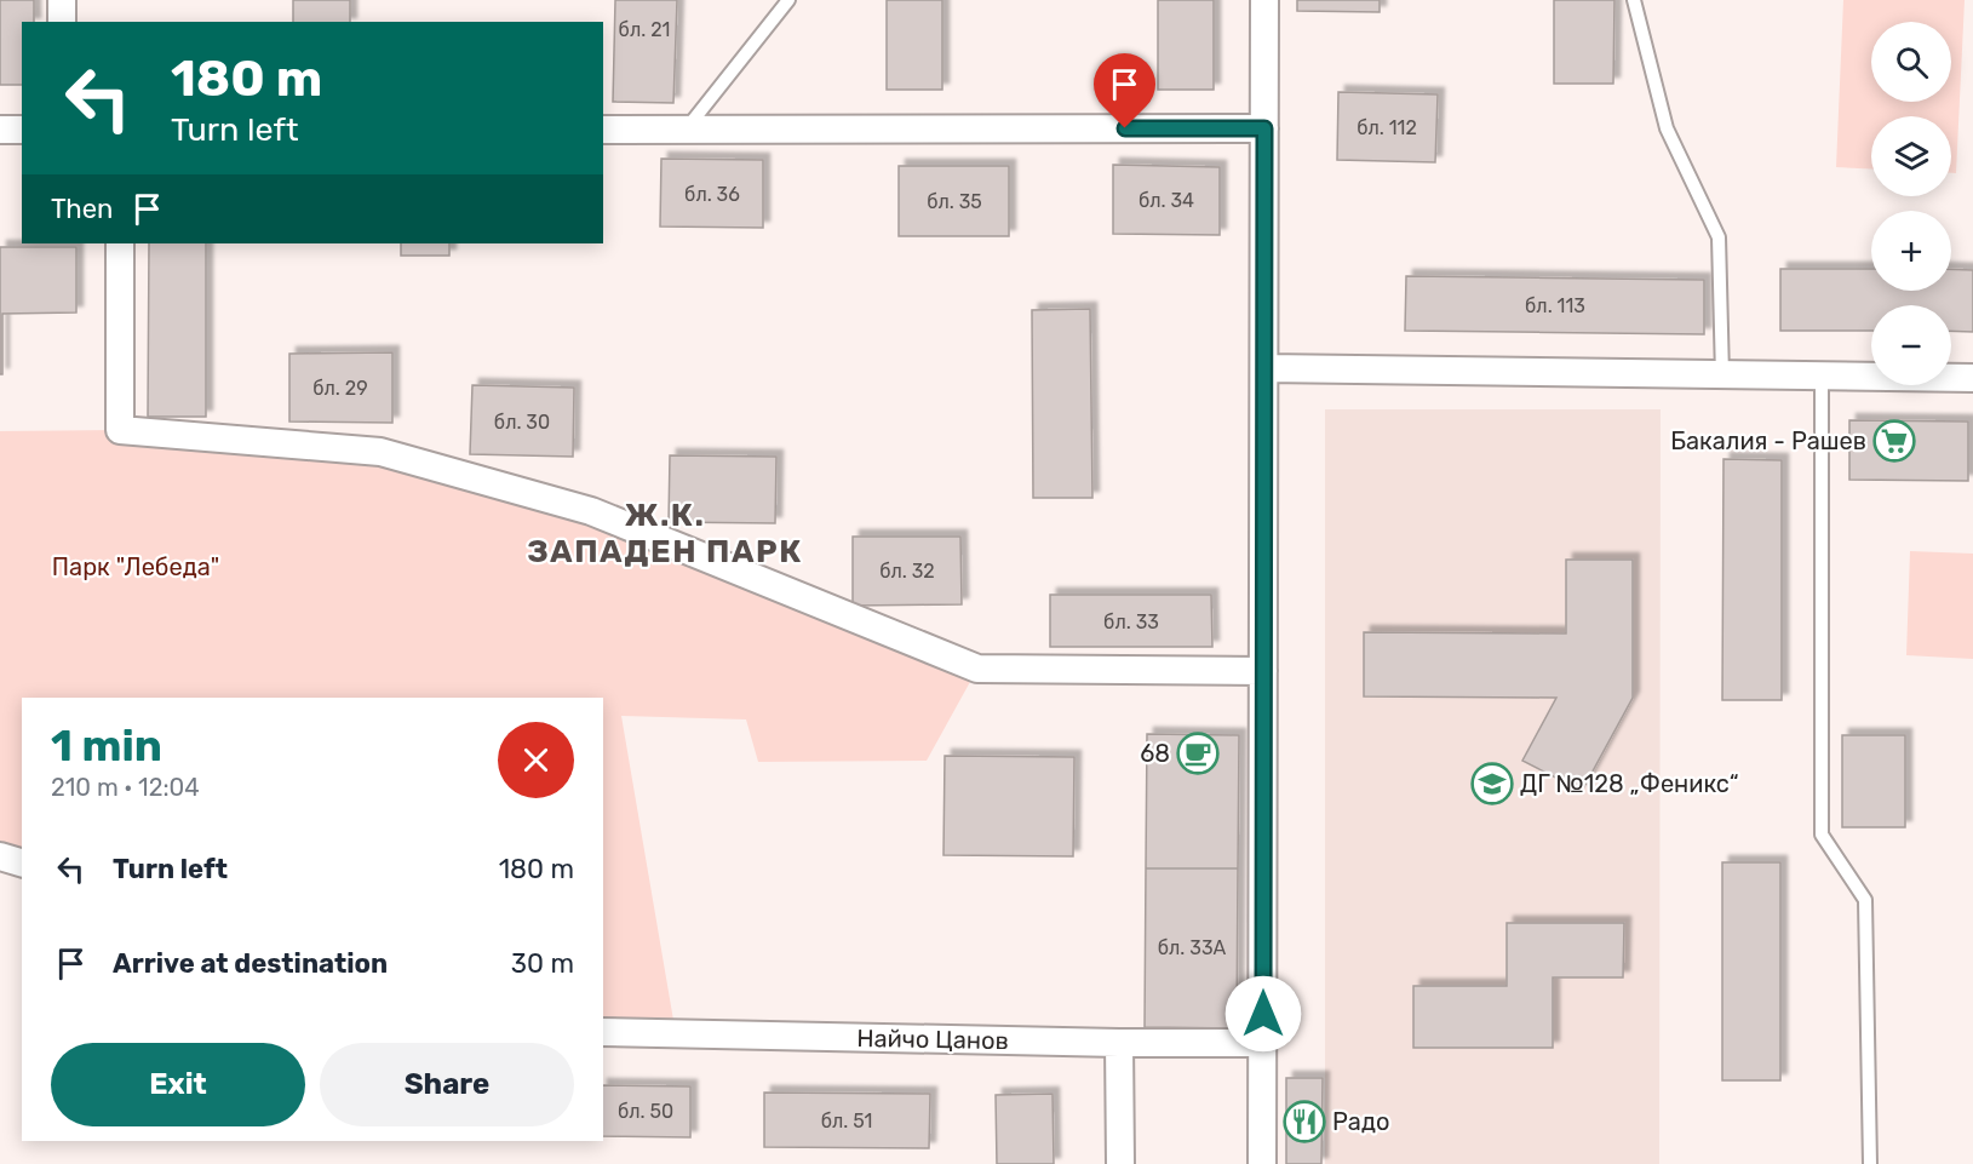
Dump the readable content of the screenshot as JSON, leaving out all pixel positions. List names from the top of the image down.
{
  "streets": {
    "street": ["Найчо Цанов"]
  },
  "districts": ["Ж.К. ЗАПАДЕН ПАРК"],
  "parks": ["Парк \"Лебеда\""],
  "places": {
    "supermarket": ["Бакалия - Рашев"],
    "cafe": ["68"],
    "school or university": ["ДГ №128 „Феникс“"],
    "restaurant": ["Радо"]
  },
  "house_numbers": [
    "бл. 21",
    "бл. 112",
    "бл. 36",
    "бл. 34",
    "бл. 35",
    "бл. 113",
    "бл. 29",
    "бл. 30",
    "бл. 32",
    "бл. 33",
    "бл. 33А",
    "бл. 50",
    "бл. 51"
  ],
  "page": {
    "map_buttons": ["+", "−"],
    "turn": ["180 m", "Turn left"],
    "then": "Then",
    "heading": ["1 min", "210 m · 12:04"],
    "list": [
      {
        "name": "Turn left",
        "value": "180 m"
      },
      {
        "name": "Arrive at destination",
        "value": "30 m"
      }
    ],
    "buttons": ["Exit", "Share"]
  }
}
